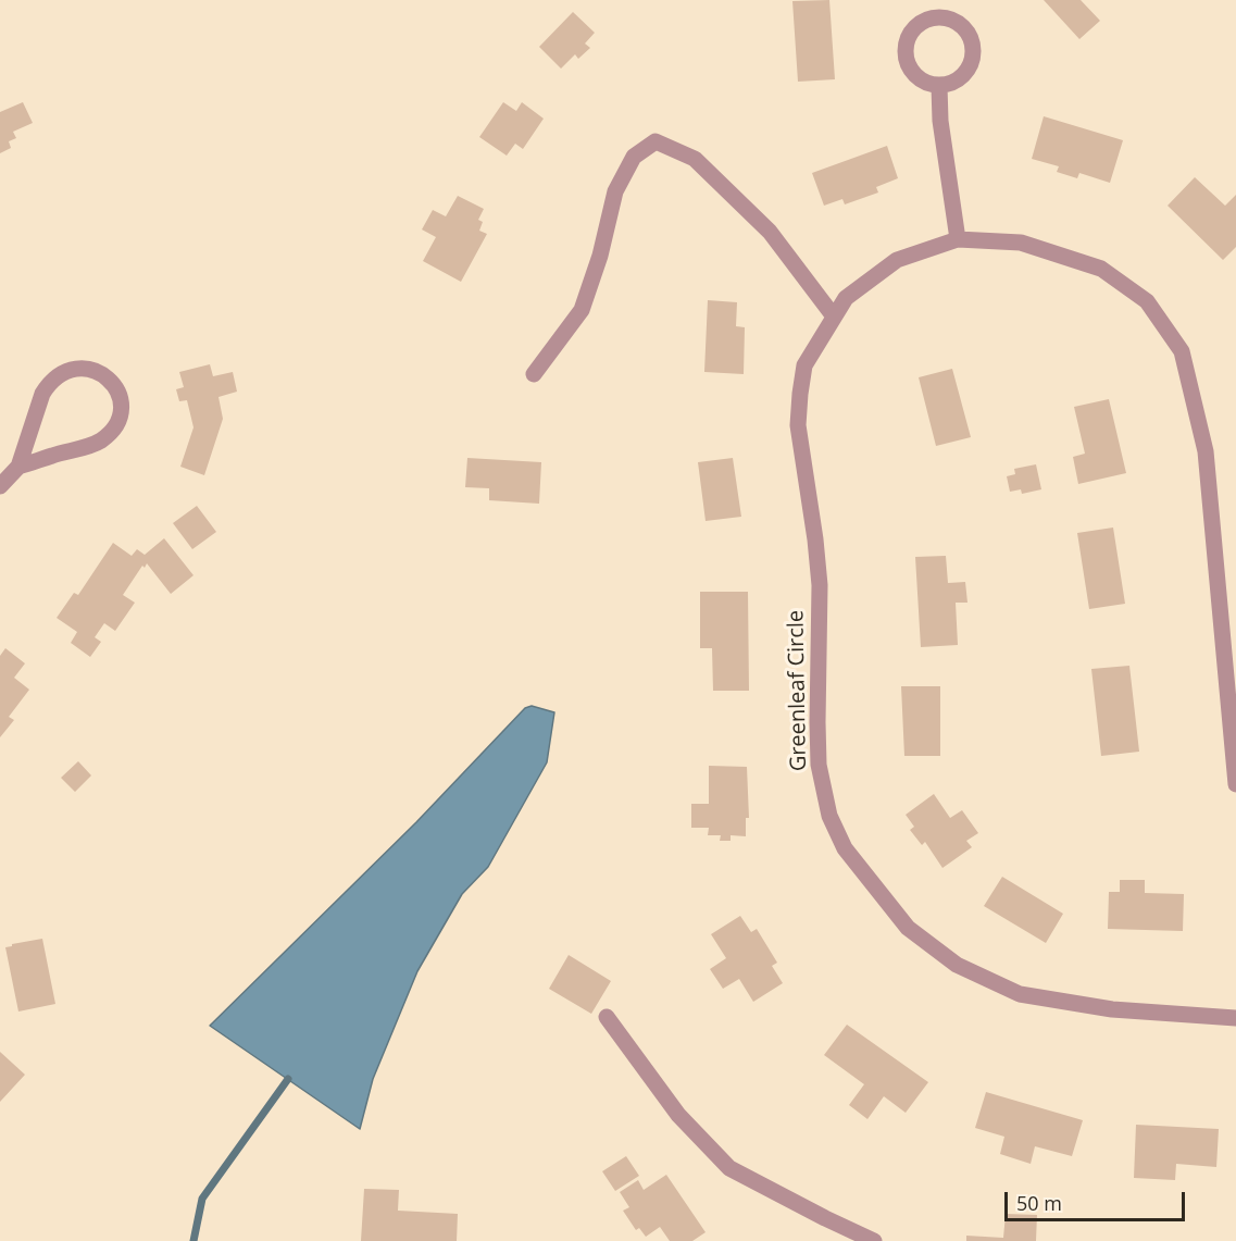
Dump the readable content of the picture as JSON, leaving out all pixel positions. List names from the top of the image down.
{
  "streets": {
    "street": ["Greenleaf Circle"]
  },
  "scale_bar": "50 m"
}
